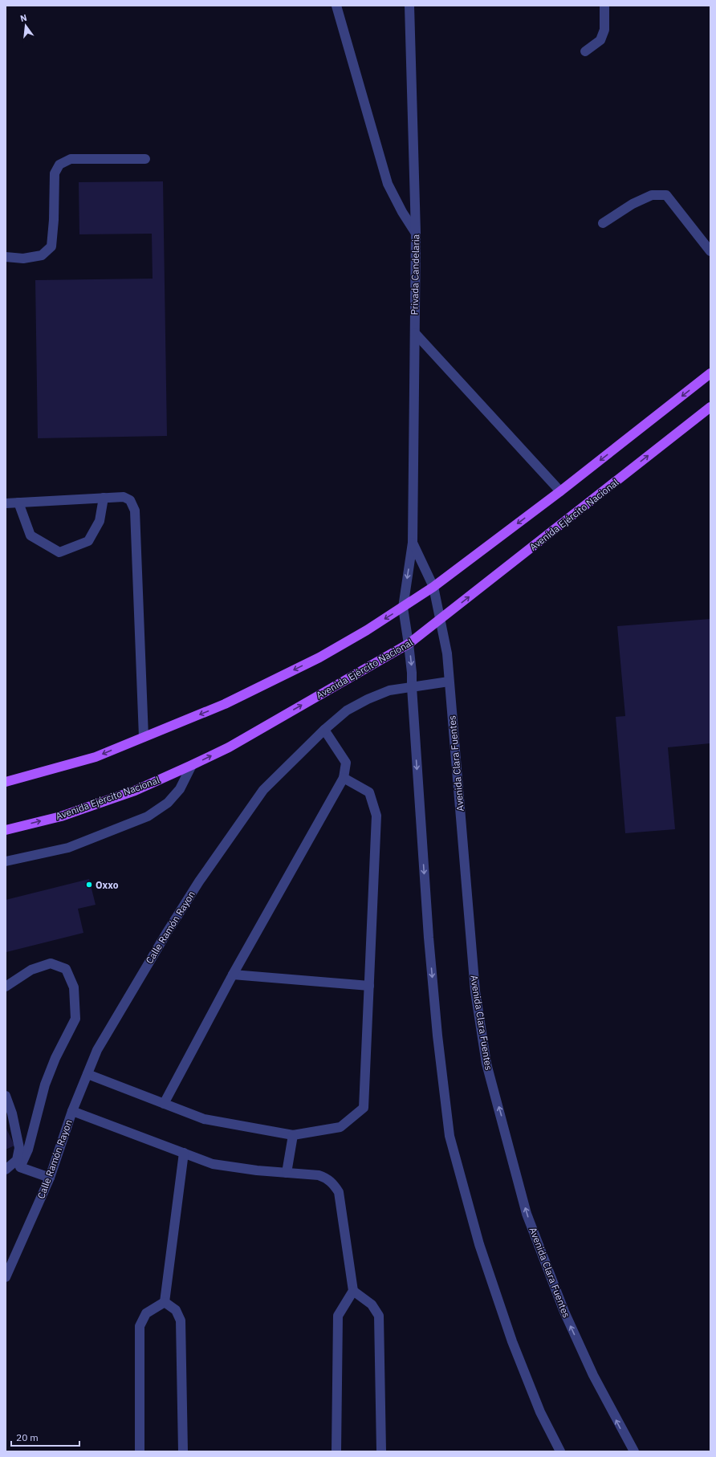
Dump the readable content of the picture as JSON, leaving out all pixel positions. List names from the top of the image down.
{
  "streets": {
    "main road": ["Avenida Ejército Nacional"],
    "street": ["Privada Candelaria", "Avenida Clara Fuentes", "Calle Ramón Rayon"]
  },
  "crossings": [
    ["Privada Candelaria", "Avenida Clara Fuentes"],
    ["Avenida Ejército Nacional", "Avenida Clara Fuentes"],
    ["Avenida Clara Fuentes", "Calle Ramón Rayon"]
  ],
  "places": ["Oxxo"],
  "scale_bar": "20 m",
  "north": "top"
}
